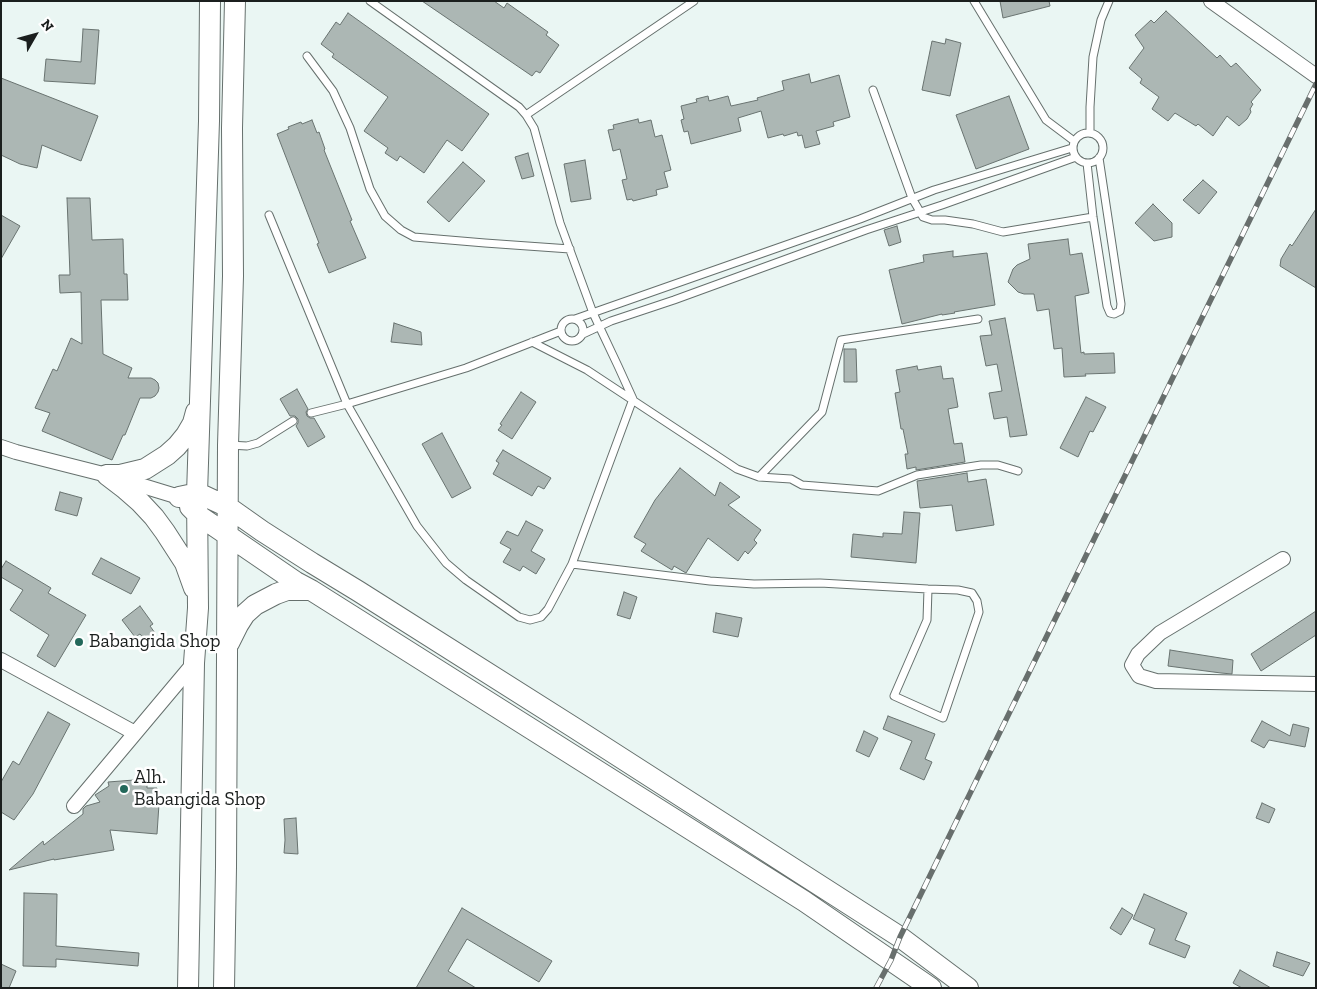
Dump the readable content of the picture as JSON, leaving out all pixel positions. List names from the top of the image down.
{
  "places": ["Babangida Shop", "Alh. Babangida Shop"],
  "north": "top right"
}
